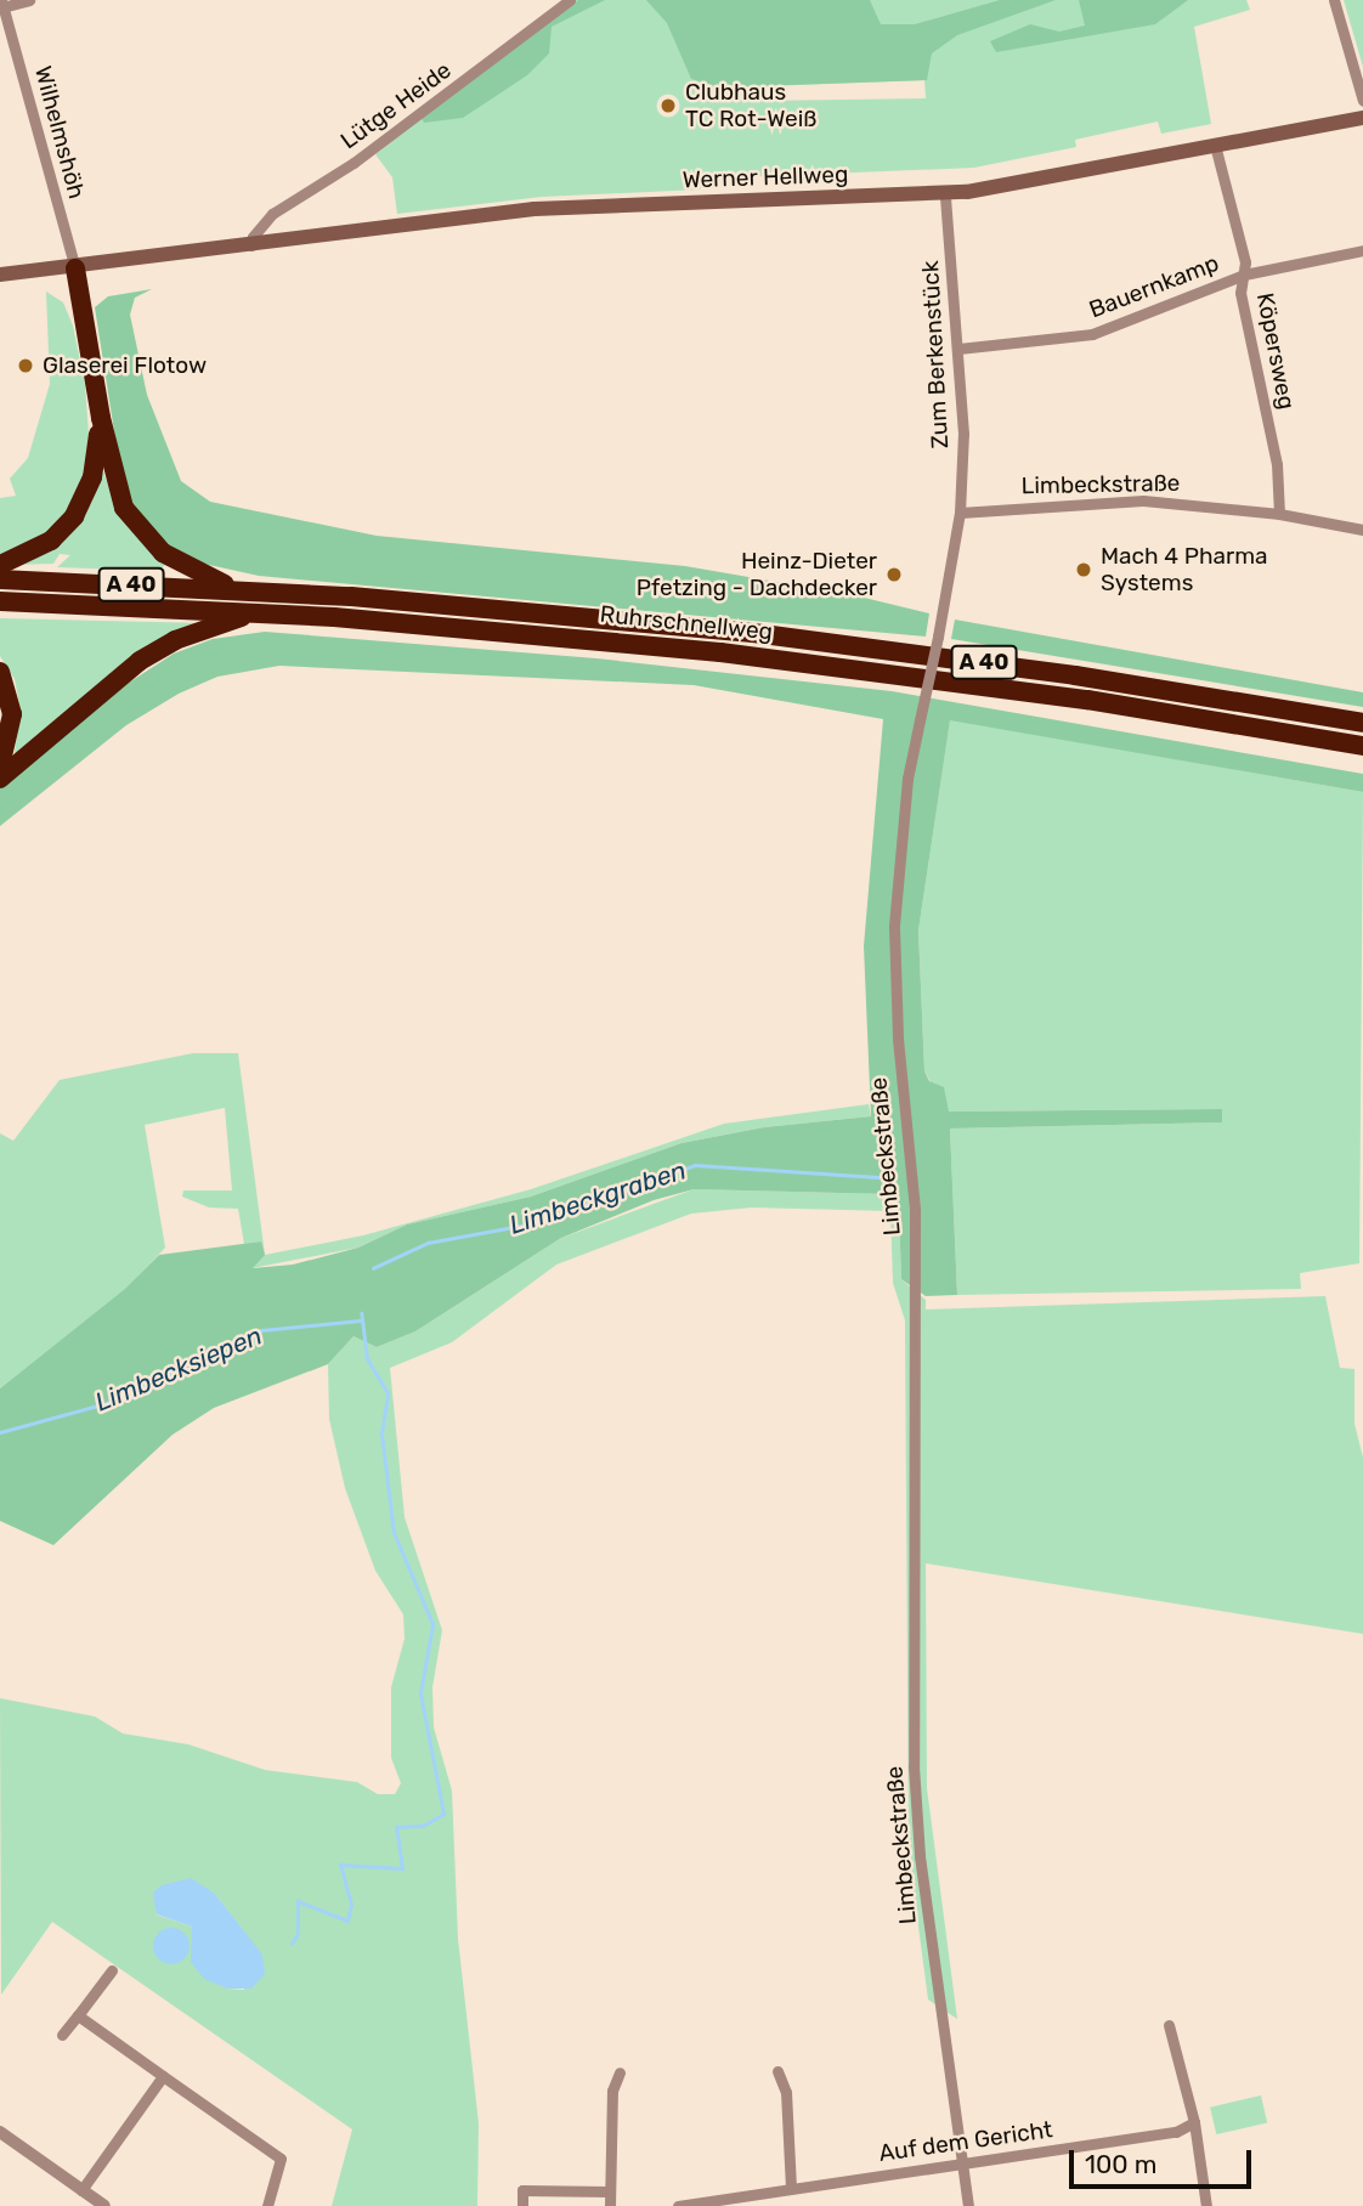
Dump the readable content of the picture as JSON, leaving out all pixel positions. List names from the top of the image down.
{
  "streets": {
    "highway": ["A 40", "Ruhrschnellweg"],
    "main road": ["Werner Hellweg"],
    "street": [
      "Lütge Heide",
      "Wilhelmshöh",
      "Bauernkamp",
      "Köpersweg",
      "Zum Berkenstück",
      "Limbeckstraße",
      "Auf dem Gericht"
    ]
  },
  "crossings": [
    ["Lütge Heide", "Werner Hellweg"],
    ["Wilhelmshöh", "Werner Hellweg"],
    ["Werner Hellweg", "Köpersweg"],
    ["Werner Hellweg", "Zum Berkenstück"],
    ["Bauernkamp", "Köpersweg"],
    ["Bauernkamp", "Zum Berkenstück"],
    ["Köpersweg", "Limbeckstraße"],
    ["Zum Berkenstück", "Limbeckstraße"],
    ["Limbeckstraße", "Auf dem Gericht"]
  ],
  "water": ["Limbeckgraben", "Limbecksiepen"],
  "places": [
    "Clubhaus TC Rot-Weiß",
    "Glaserei Flotow",
    "Mach 4 Pharma Systems",
    "Heinz-Dieter Pfetzing - Dachdecker"
  ],
  "scale_bar": "100 m"
}
